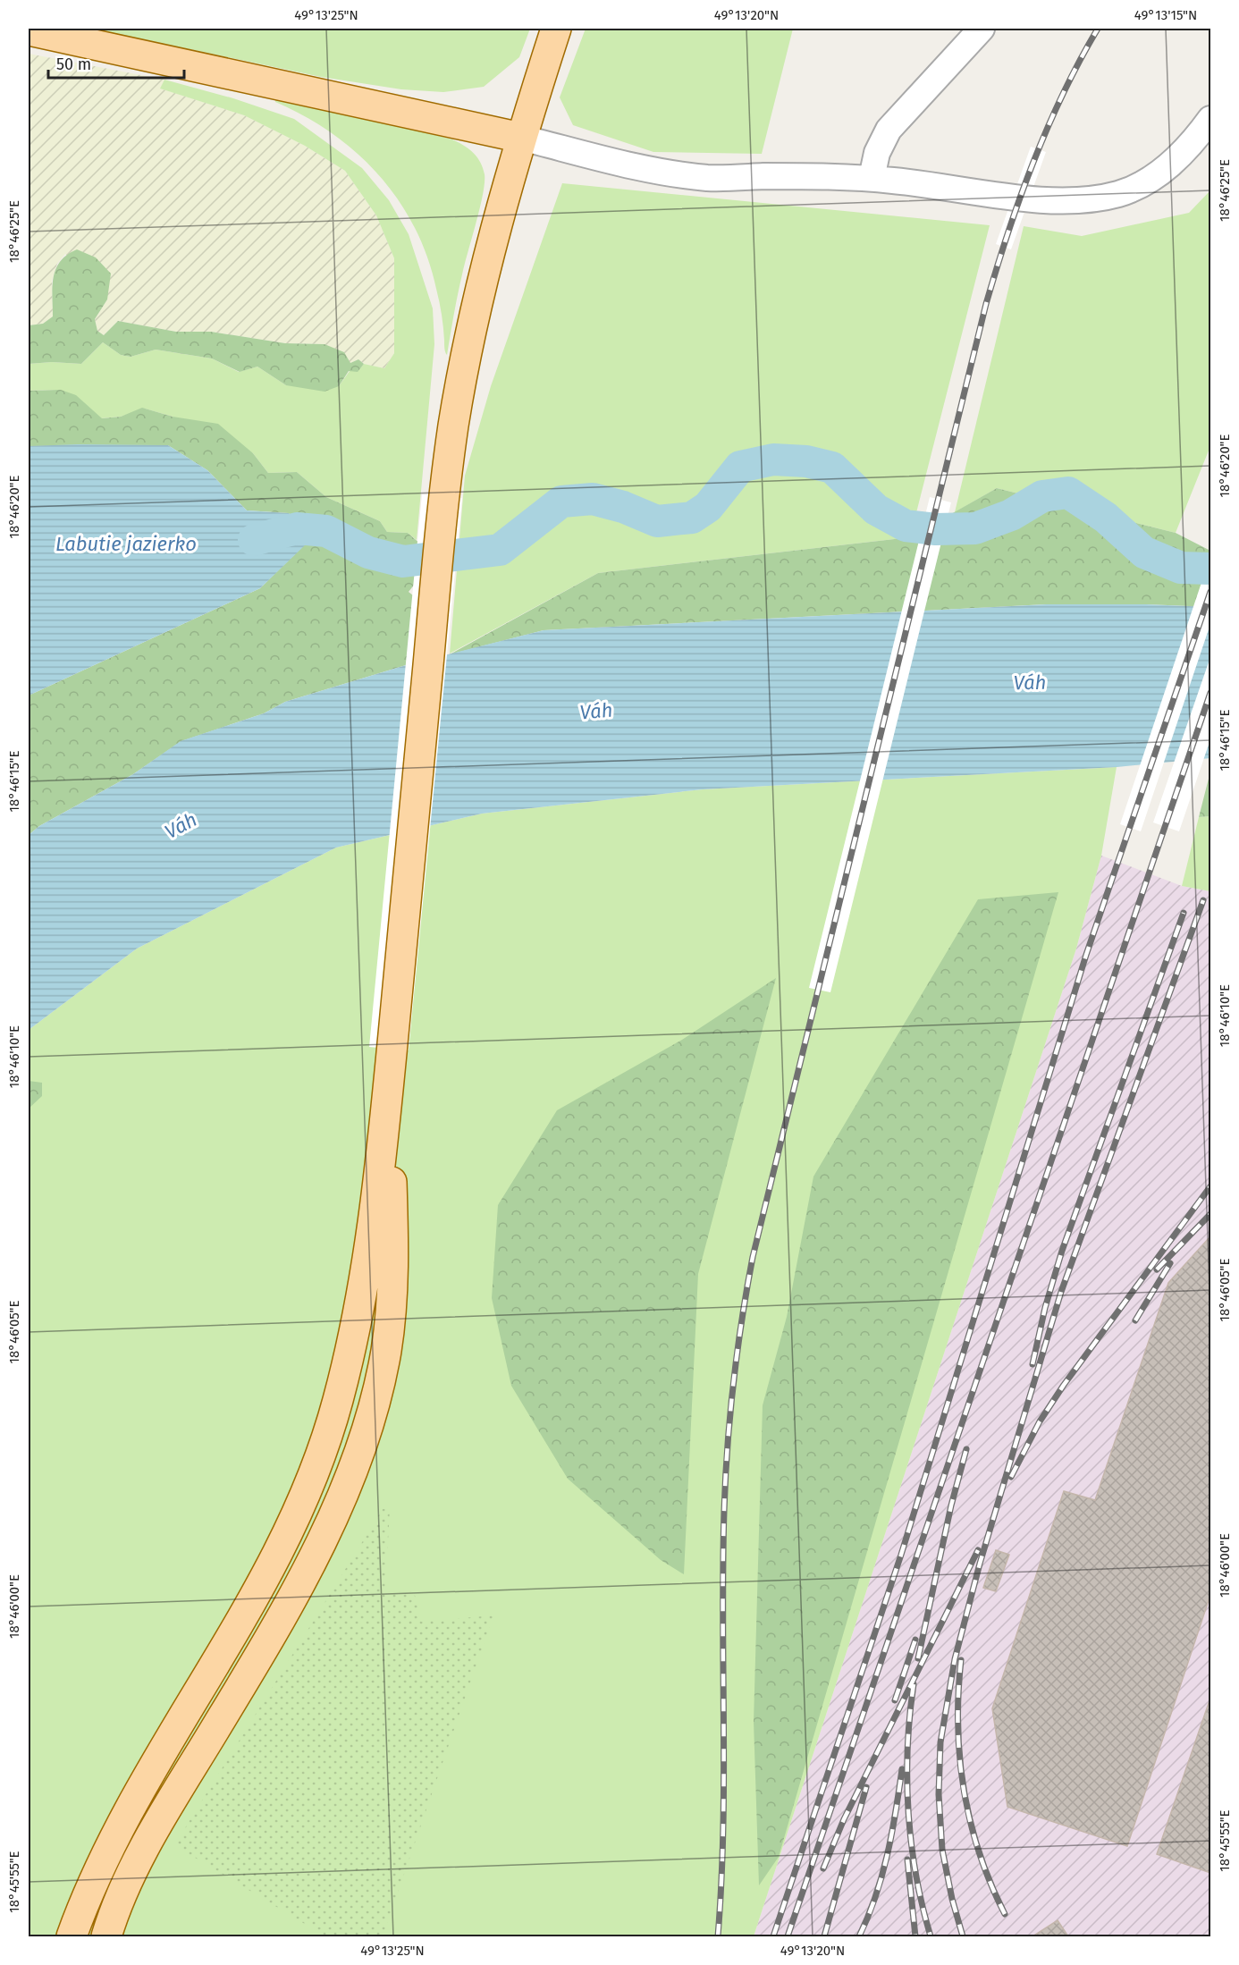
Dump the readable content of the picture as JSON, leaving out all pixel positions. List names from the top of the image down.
{
  "water": ["Labutie jazierko", "Váh"],
  "scale_bar": "50 m",
  "coordinates": [
    "49°13'25\"N",
    "49°13'20\"N",
    "49°13'15\"N",
    "18°46'25\"E",
    "18°46'20\"E",
    "18°46'15\"E",
    "18°46'10\"E",
    "18°46'05\"E",
    "18°46'00\"E",
    "18°45'55\"E"
  ]
}
